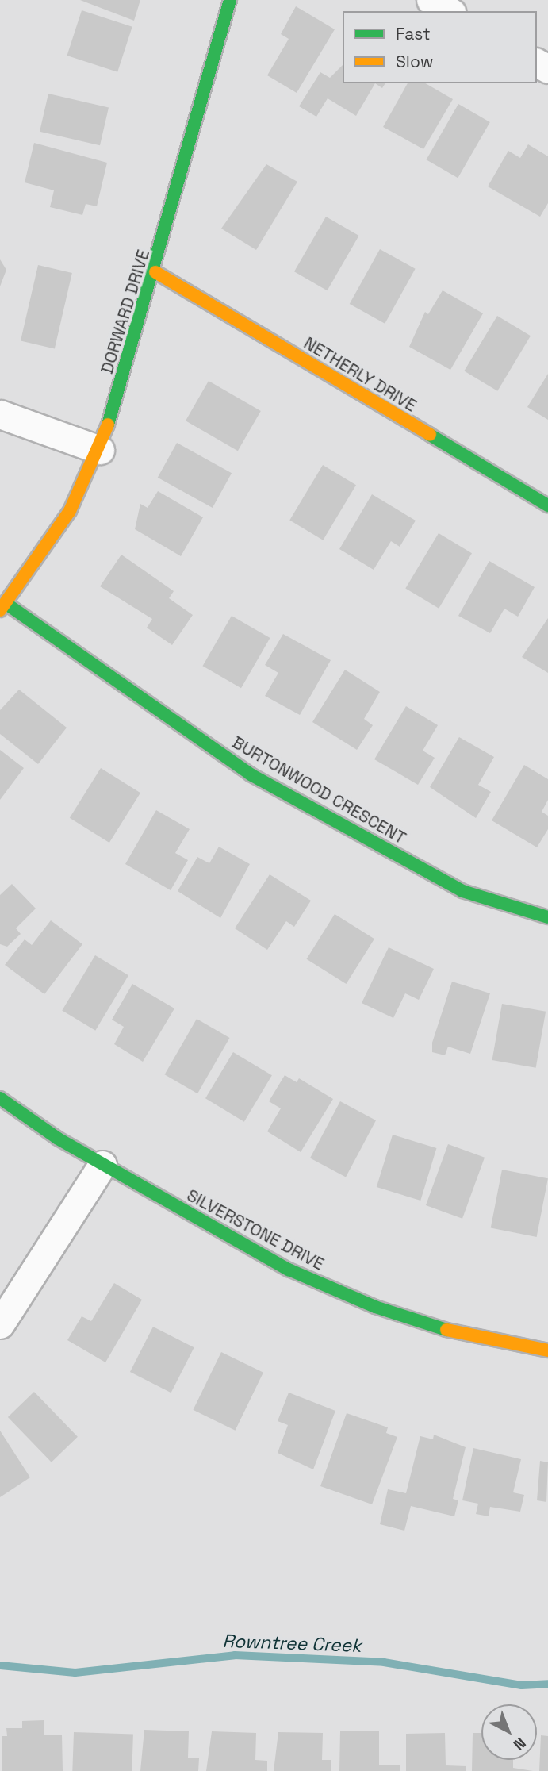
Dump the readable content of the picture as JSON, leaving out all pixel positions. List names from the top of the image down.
{
  "streets": {
    "street": [
      "DORWARD DRIVE",
      "NETHERLY DRIVE",
      "BURTONWOOD CRESCENT",
      "SILVERSTONE DRIVE"
    ]
  },
  "crossings": [
    ["DORWARD DRIVE", "NETHERLY DRIVE"],
    ["DORWARD DRIVE", "BURTONWOOD CRESCENT"]
  ],
  "water": ["Rowntree Creek"],
  "legend": ["Fast", "Slow"],
  "north": "bottom right"
}
